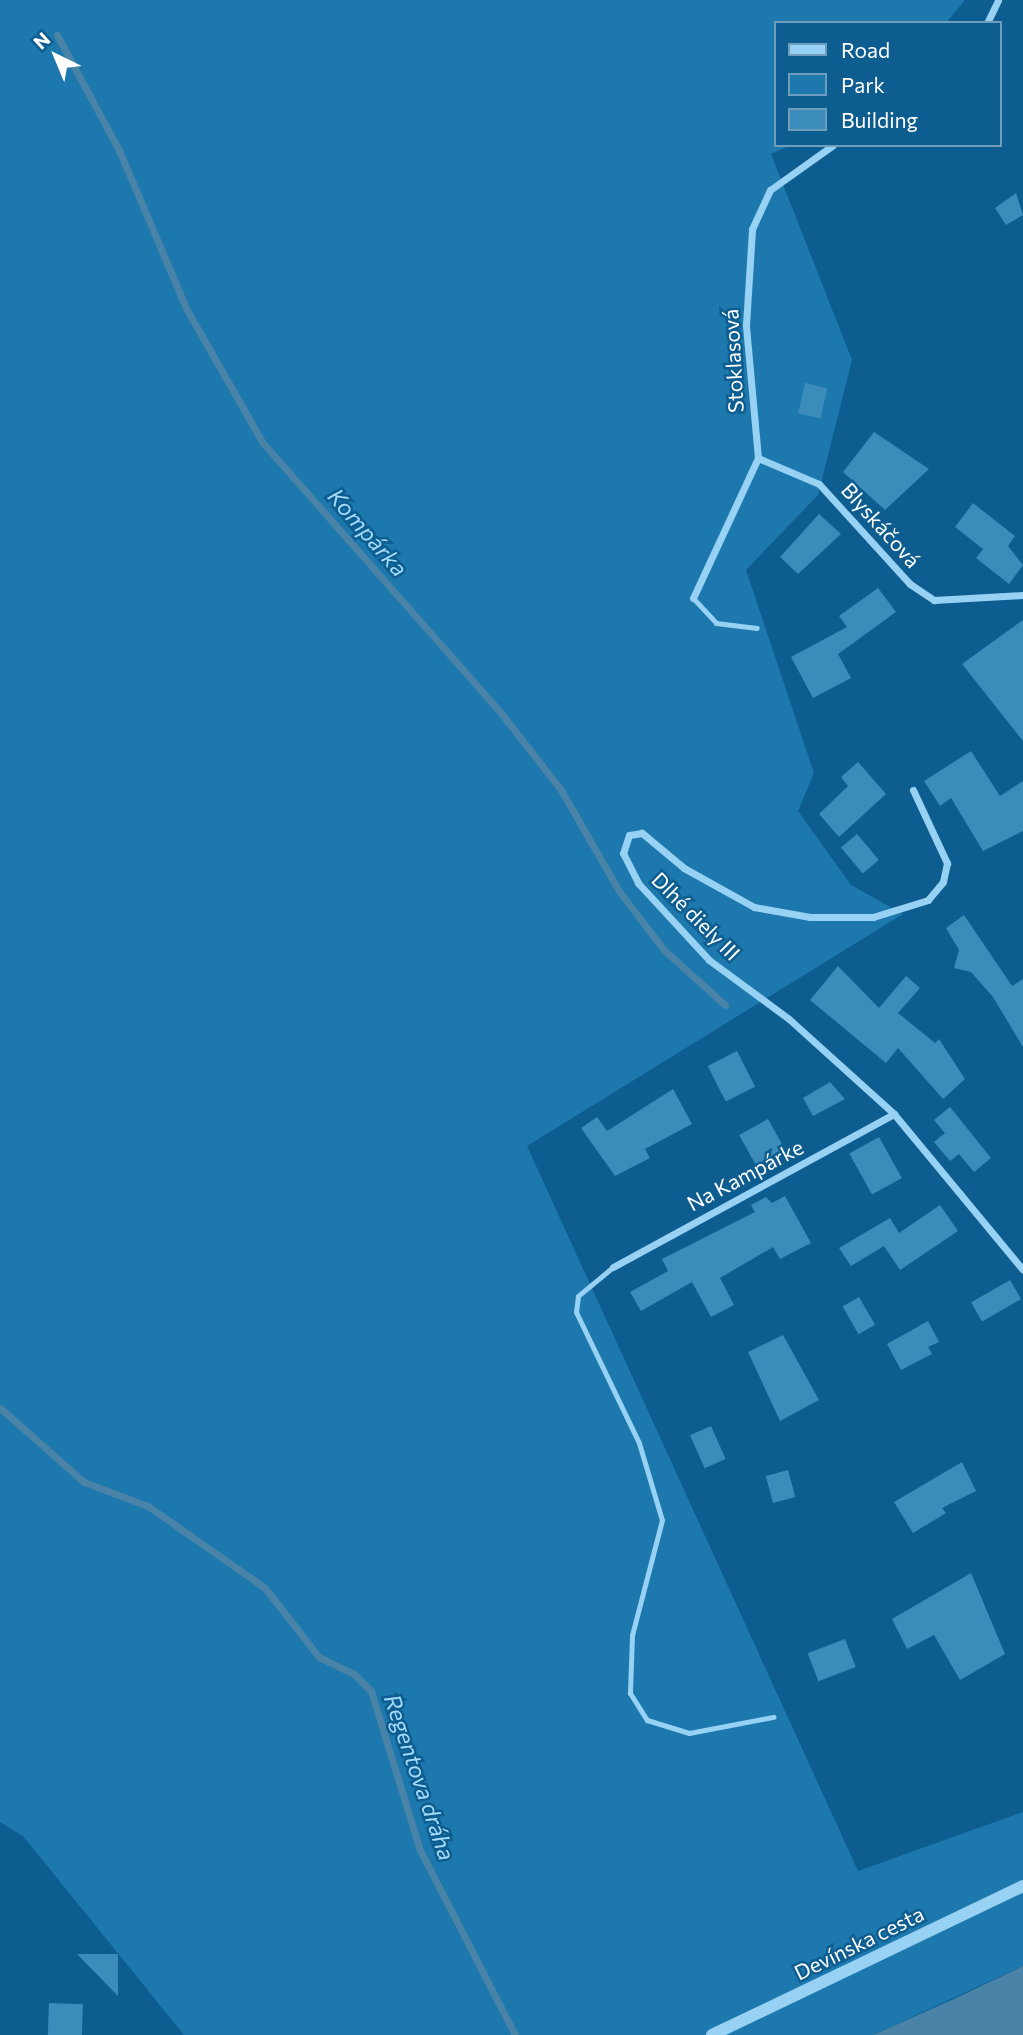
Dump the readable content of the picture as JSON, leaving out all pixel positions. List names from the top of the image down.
{
  "streets": {
    "street": [
      "Stoklasová",
      "Blyskáčová",
      "Dlhé diely III",
      "Na Kampárke",
      "Devínska cesta"
    ]
  },
  "crossings": [
    ["Stoklasová", "Blyskáčová"],
    ["Dlhé diely III", "Na Kampárke"]
  ],
  "water": ["Kompárka", "Regentova dráha"],
  "legend": ["Road", "Park", "Building"],
  "north": "top left"
}
